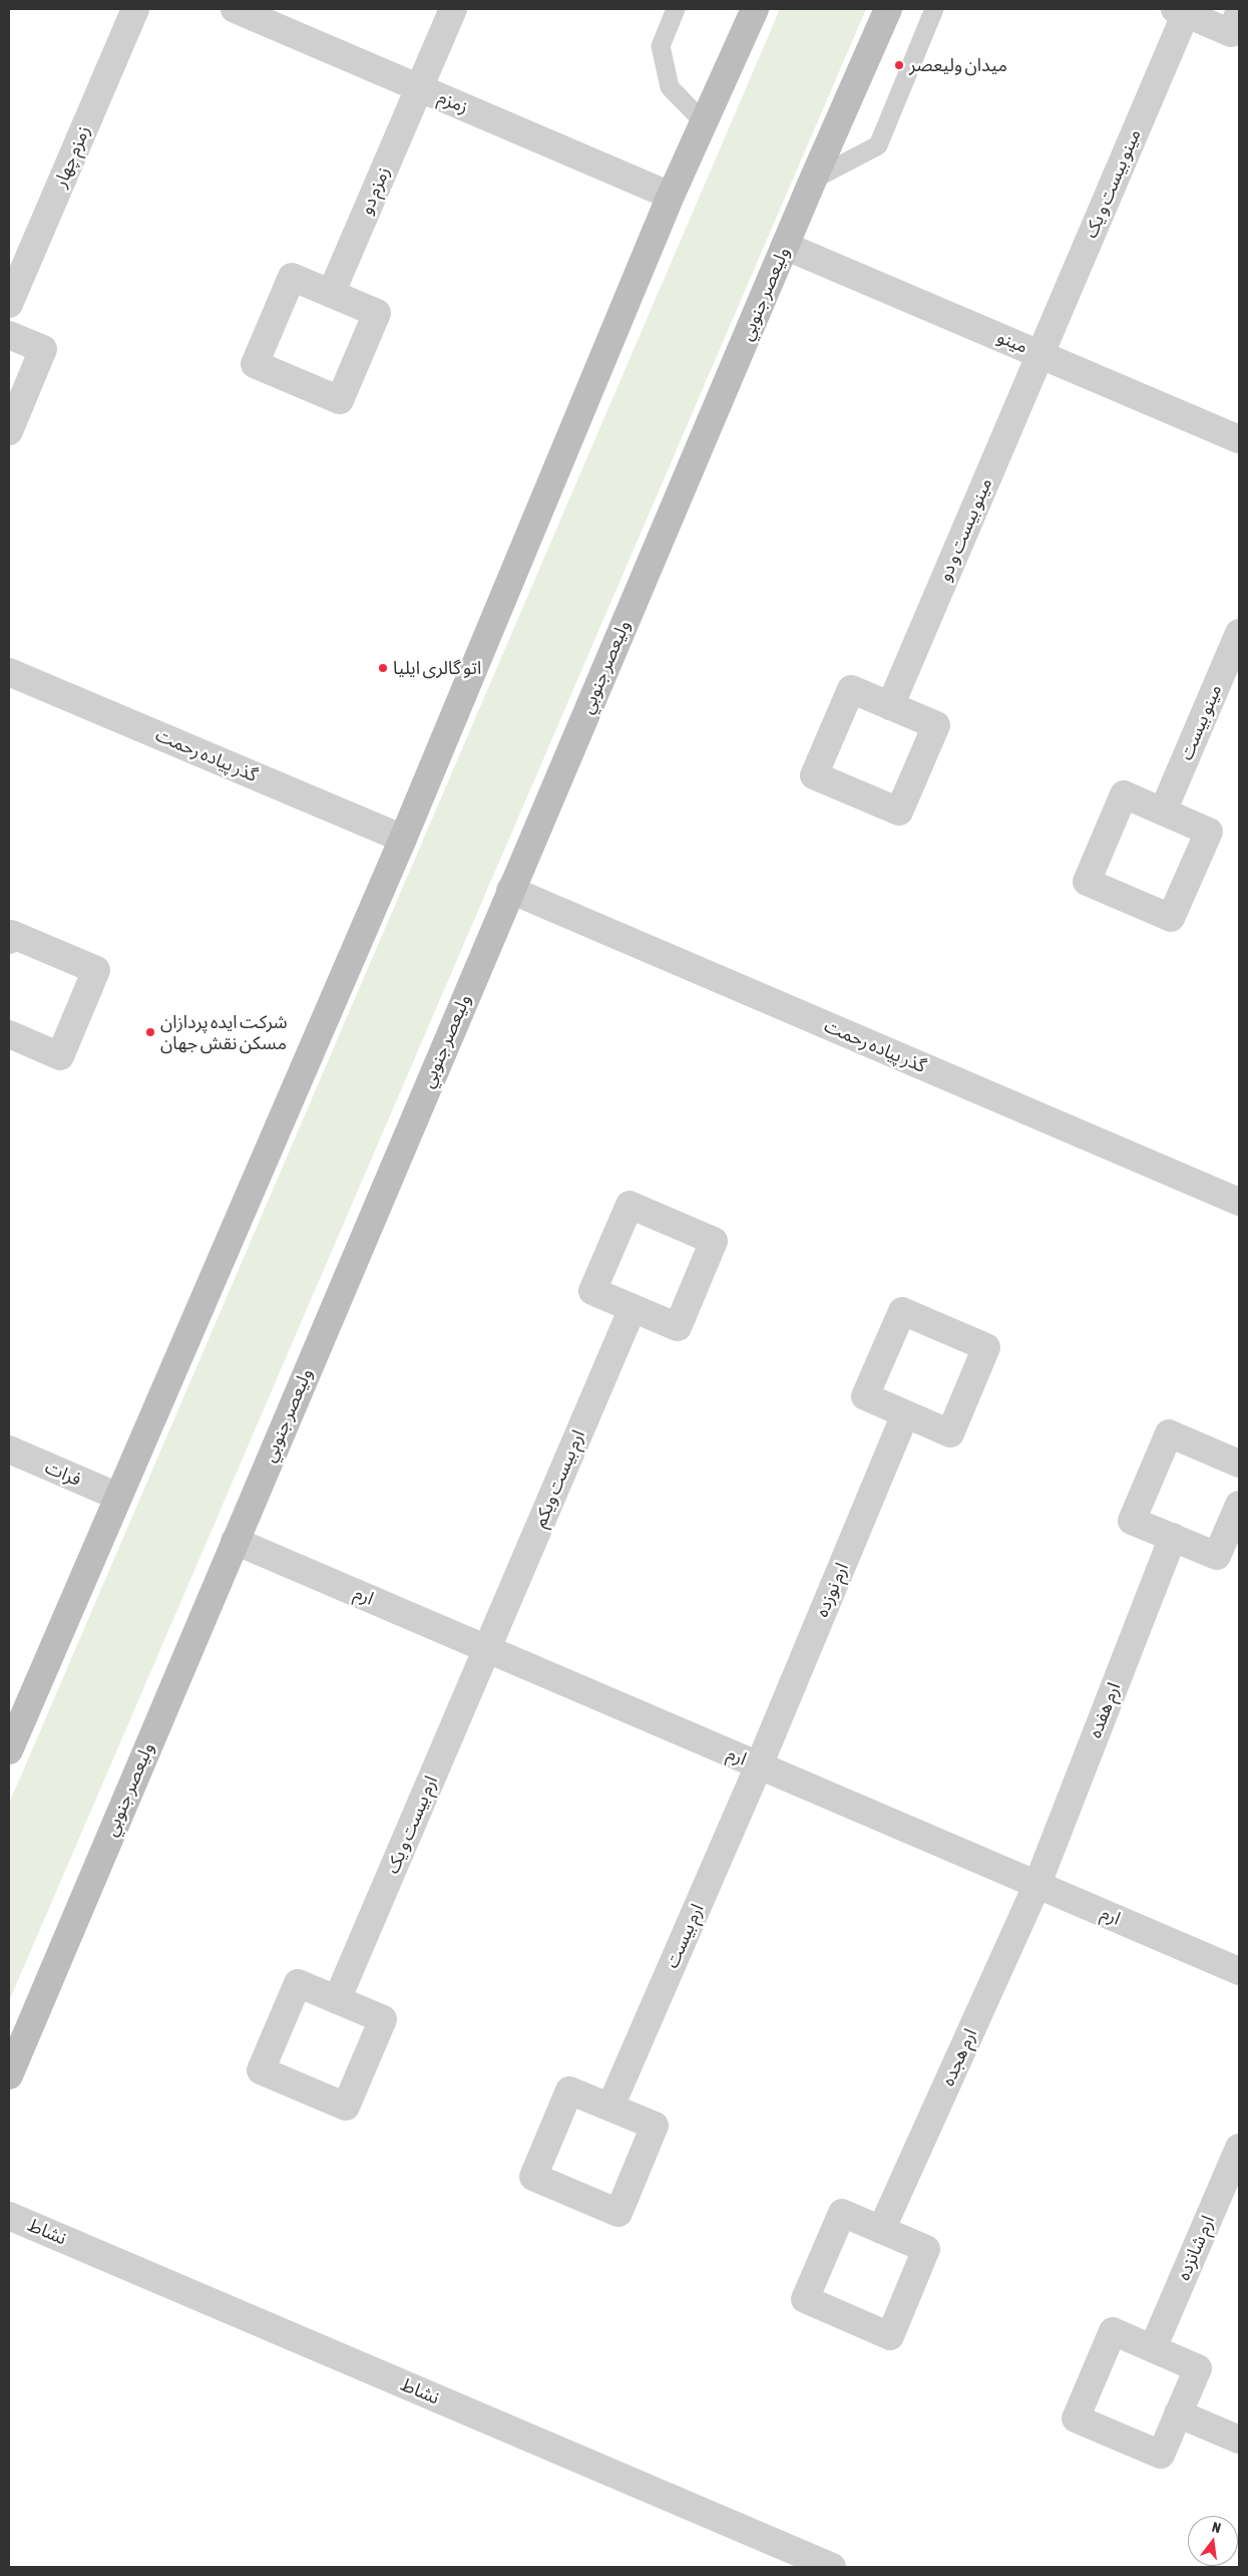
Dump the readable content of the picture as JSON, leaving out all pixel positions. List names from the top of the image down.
{
  "streets": {
    "main road": ["وليعصر جنوبي"],
    "street": [
      "زمزم",
      "زمزم چهار",
      "مینو بیست و یک",
      "زمزم دو",
      "مینو",
      "مینو بیست و دو",
      "مینو بیست",
      "گذر پیاده رحمت",
      "فرات",
      "ارم بیست ویکم",
      "ارم نوزده",
      "ارم",
      "ارم هفده",
      "ارم بیست و یک",
      "ارم بیست",
      "ارم هجده",
      "نشاط",
      "ارم شانزده"
    ]
  },
  "crossings": [
    ["زمزم", "زمزم دو"],
    ["مینو بیست و یک", "مینو"],
    ["مینو بیست و یک", "مینو بیست و دو"],
    ["وليعصر جنوبي", "مینو"],
    ["وليعصر جنوبي", "گذر پیاده رحمت"],
    ["وليعصر جنوبي", "ارم"],
    ["مینو", "مینو بیست و دو"],
    ["ارم بیست ویکم", "ارم"],
    ["ارم بیست ویکم", "ارم بیست و یک"],
    ["ارم نوزده", "ارم"],
    ["ارم نوزده", "ارم بیست"],
    ["ارم", "ارم هفده"],
    ["ارم", "ارم بیست و یک"],
    ["ارم", "ارم بیست"],
    ["ارم", "ارم هجده"],
    ["ارم هفده", "ارم هجده"]
  ],
  "places": ["میدان ولیعصر", "اتو گالری ایلیا", "شرکت ایده پردازان مسکن نقش جهان"],
  "north": "top"
}
